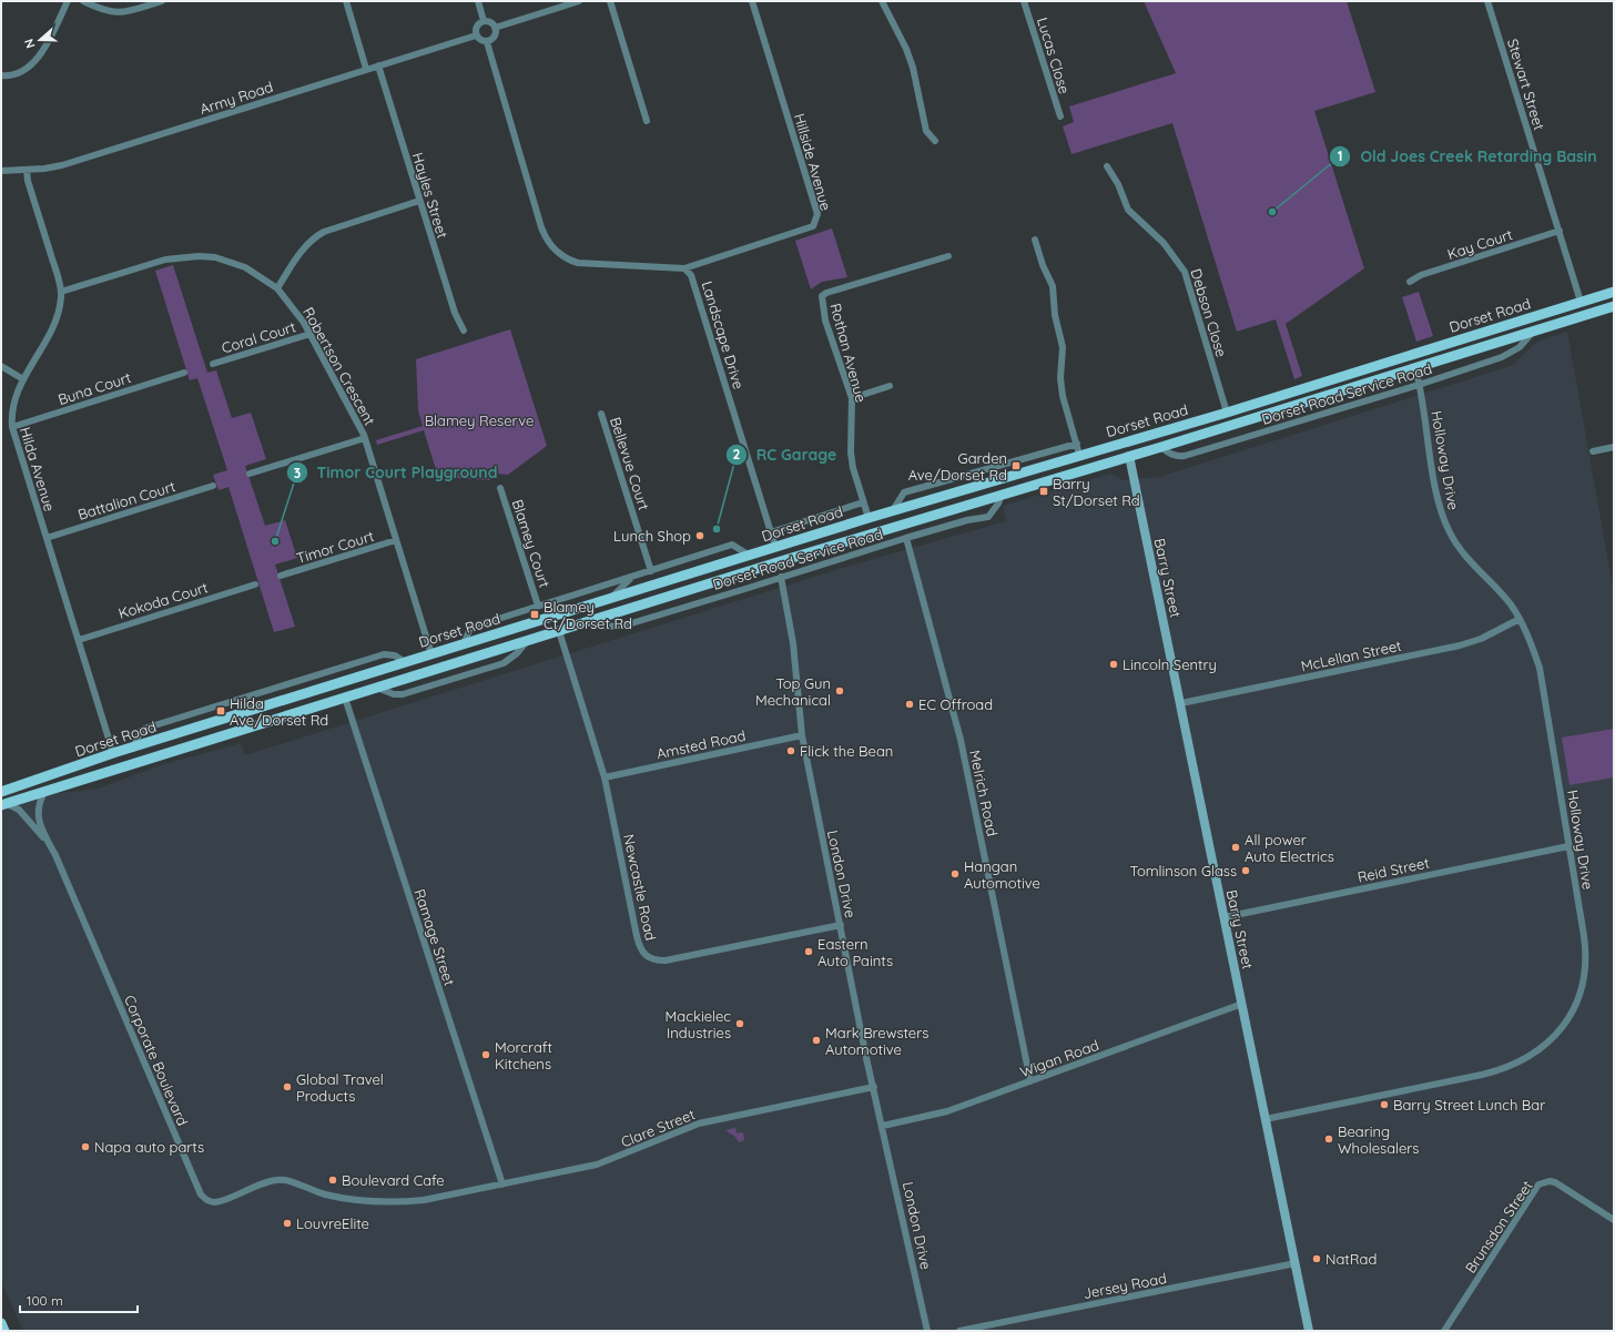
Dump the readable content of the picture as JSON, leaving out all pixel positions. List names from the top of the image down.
{
  "streets": {
    "main road": ["Dorset Road", "Barry Street"],
    "street": [
      "Lucas Close",
      "Stewart Street",
      "Army Road",
      "Hillside Avenue",
      "Hayles Street",
      "Kay Court",
      "Debson Close",
      "Landscape Drive",
      "Coral Court",
      "Rothan Avenue",
      "Robertson Crescent",
      "Buna Court",
      "Dorset Road Service Road",
      "Holloway Drive",
      "Bellevue Court",
      "Hilda Avenue",
      "Battalion Court",
      "Blamey Court",
      "Timor Court",
      "Kokoda Court",
      "McLellan Street",
      "Amsted Road",
      "Melrich Road",
      "Reid Street",
      "London Drive",
      "Newcastle Road",
      "Ramage Street",
      "Wigan Road",
      "Corporate Boulevard",
      "Clare Street",
      "Brunsdon Street",
      "Jersey Road"
    ]
  },
  "crossings": [
    ["Stewart Street", "Kay Court"],
    ["Stewart Street", "Dorset Road"],
    ["Army Road", "Hayles Street"],
    ["Army Road", "Landscape Drive"],
    ["Army Road", "Hilda Avenue"],
    ["Hillside Avenue", "Landscape Drive"],
    ["Debson Close", "Dorset Road"],
    ["Dorset Road", "Landscape Drive"],
    ["Dorset Road", "Rothan Avenue"],
    ["Dorset Road", "Robertson Crescent"],
    ["Dorset Road", "Dorset Road Service Road"],
    ["Dorset Road", "Holloway Drive"],
    ["Dorset Road", "Hilda Avenue"],
    ["Dorset Road", "Barry Street"],
    ["Dorset Road", "Newcastle Road"],
    ["Dorset Road", "Ramage Street"],
    ["Dorset Road", "Corporate Boulevard"],
    ["Coral Court", "Robertson Crescent"],
    ["Robertson Crescent", "Hilda Avenue"],
    ["Robertson Crescent", "Timor Court"],
    ["Buna Court", "Hilda Avenue"],
    ["Dorset Road Service Road", "Holloway Drive"],
    ["Dorset Road Service Road", "Bellevue Court"],
    ["Dorset Road Service Road", "Blamey Court"],
    ["Dorset Road Service Road", "Melrich Road"],
    ["Dorset Road Service Road", "London Drive"],
    ["Holloway Drive", "Barry Street"],
    ["Holloway Drive", "McLellan Street"],
    ["Holloway Drive", "Reid Street"],
    ["Hilda Avenue", "Battalion Court"],
    ["Hilda Avenue", "Kokoda Court"],
    ["Barry Street", "McLellan Street"],
    ["Barry Street", "Reid Street"],
    ["Barry Street", "Wigan Road"],
    ["Barry Street", "Jersey Road"],
    ["Amsted Road", "London Drive"],
    ["Amsted Road", "Newcastle Road"],
    ["Melrich Road", "Wigan Road"],
    ["London Drive", "Newcastle Road"],
    ["London Drive", "Wigan Road"],
    ["London Drive", "Clare Street"],
    ["Ramage Street", "Clare Street"],
    ["Corporate Boulevard", "Clare Street"]
  ],
  "parks": ["Blamey Reserve"],
  "places": {
    "other": [
      "Old Joes Creek Retarding Basin",
      "RC Garage",
      "Lunch Shop",
      "Timor Court Playground",
      "Lincoln Sentry",
      "Top Gun Mechanical",
      "EC Offroad",
      "Flick the Bean",
      "All power Auto Electrics",
      "Tomlinson Glass",
      "Hangan Automotive",
      "Eastern Auto Paints",
      "Mackielec Industries",
      "Mark Brewsters Automotive",
      "Morcraft Kitchens",
      "Global Travel Products",
      "Barry Street Lunch Bar",
      "Bearing Wholesalers",
      "Napa auto parts",
      "Boulevard Cafe",
      "LouvreElite",
      "NatRad"
    ],
    "transit": [
      "Garden Ave/Dorset Rd",
      "Barry St/Dorset Rd",
      "Blamey Ct/Dorset Rd",
      "Hilda Ave/Dorset Rd"
    ]
  },
  "scale_bar": "100 m",
  "north": "left"
}
